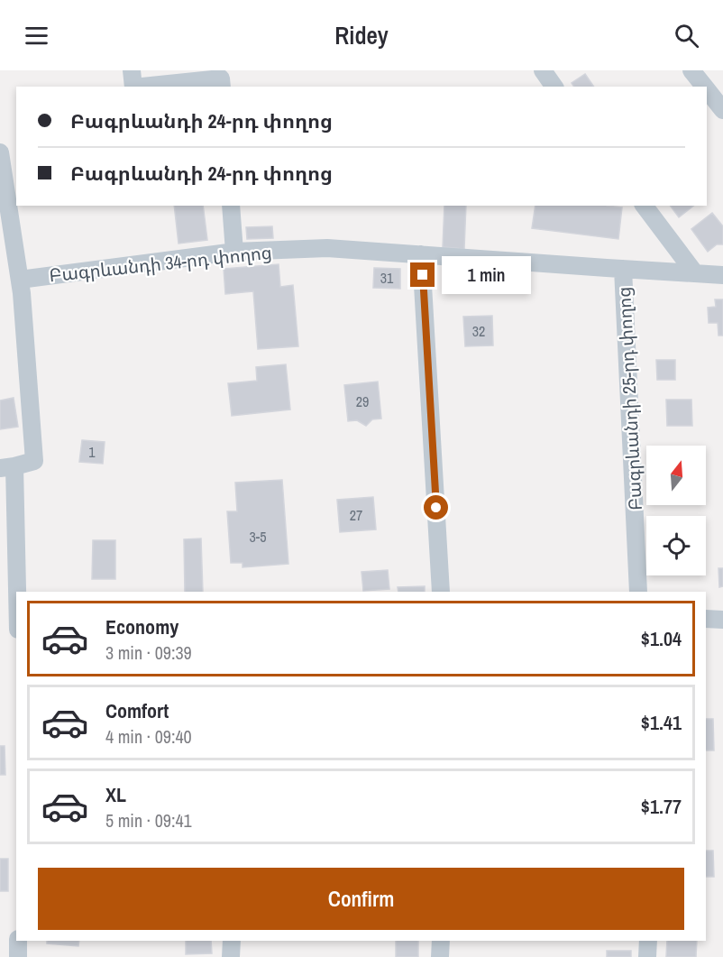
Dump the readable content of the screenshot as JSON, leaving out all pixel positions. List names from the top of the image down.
{
  "streets": {
    "street": ["Բագրևանդի 34-րդ փողոց", "Բագրևանդի 25-րդ փողոց"]
  },
  "crossings": [
    ["Բագրևանդի 34-րդ փողոց", "Բագրևանդի 25-րդ փողոց"]
  ],
  "house_numbers": [
    "31",
    "32",
    "29",
    "1",
    "27",
    "3-5"
  ],
  "north": "top",
  "page": {
    "header": "Ridey",
    "banner": ["Բագրևանդի 24-րդ փողոց", "Բագրևանդի 24-րդ փողոց"],
    "bubble": "1 min",
    "list": [
      {
        "name": "Economy",
        "note": "3 min · 09:39",
        "value": "$1.04"
      },
      {
        "name": "Comfort",
        "note": "4 min · 09:40",
        "value": "$1.41"
      },
      {
        "name": "XL",
        "note": "5 min · 09:41",
        "value": "$1.77"
      }
    ],
    "buttons": "Confirm"
  }
}
